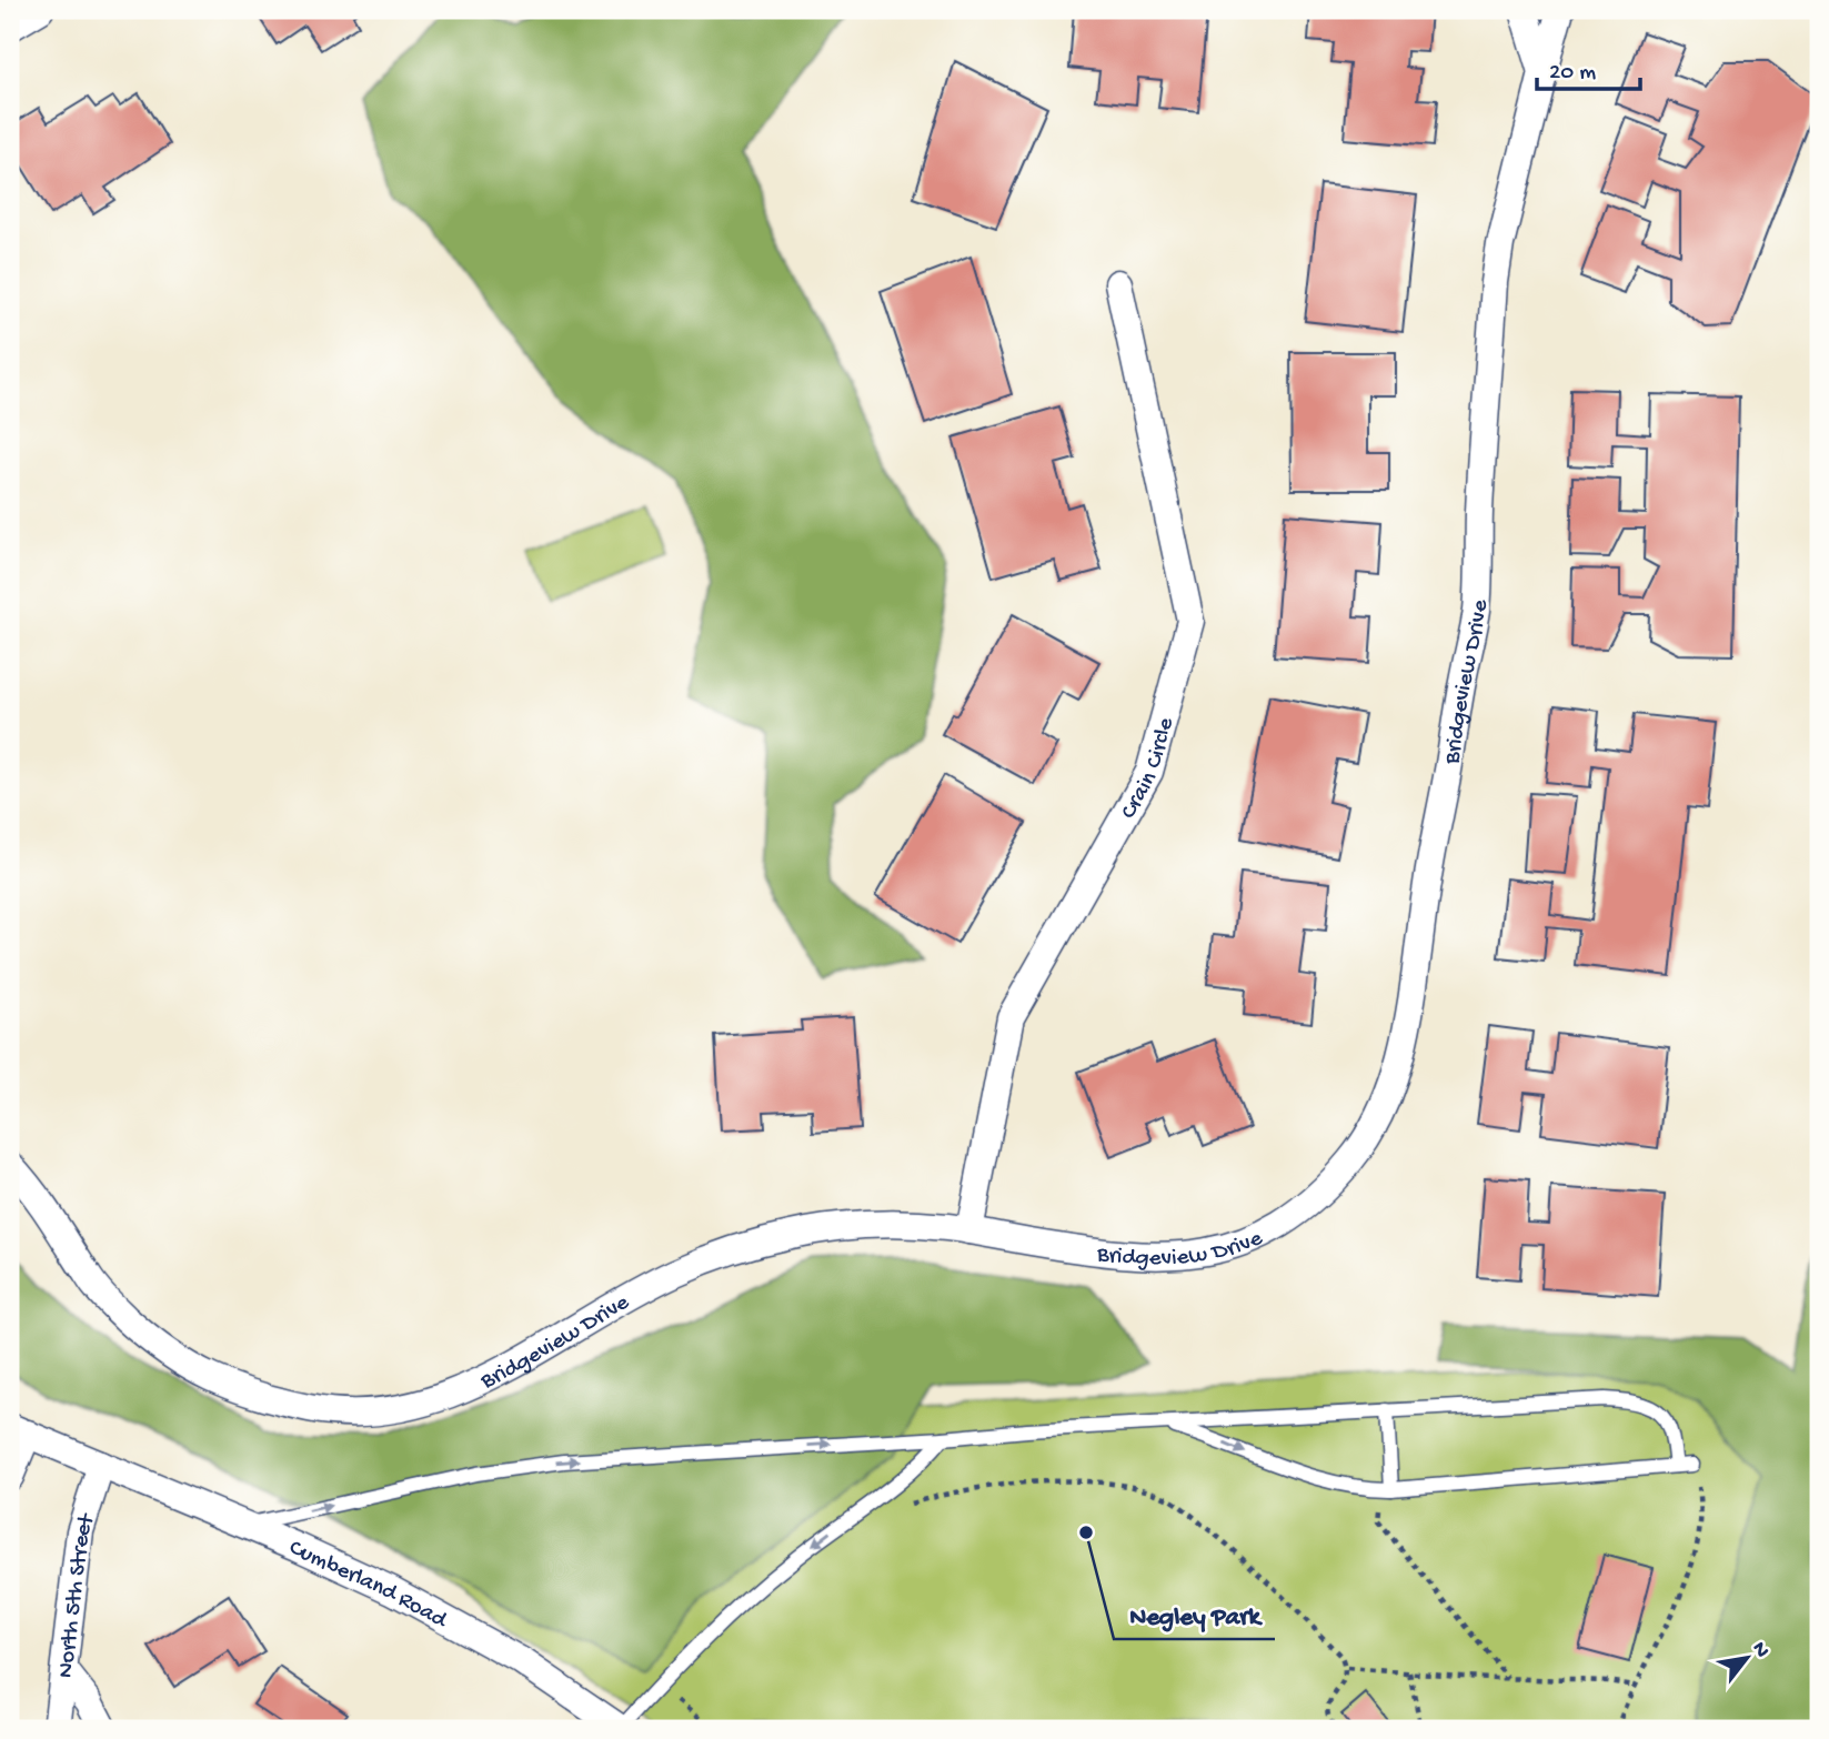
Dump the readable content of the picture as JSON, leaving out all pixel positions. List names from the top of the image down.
{
  "streets": {
    "street": [
      "Bridgeview Drive",
      "Crain Circle",
      "Cumberland Road",
      "North 5th Street"
    ]
  },
  "crossings": [
    ["Bridgeview Drive", "Crain Circle"],
    ["Cumberland Road", "North 5th Street"]
  ],
  "places": ["Negley Park"],
  "scale_bar": "20 m",
  "north": "top right"
}
